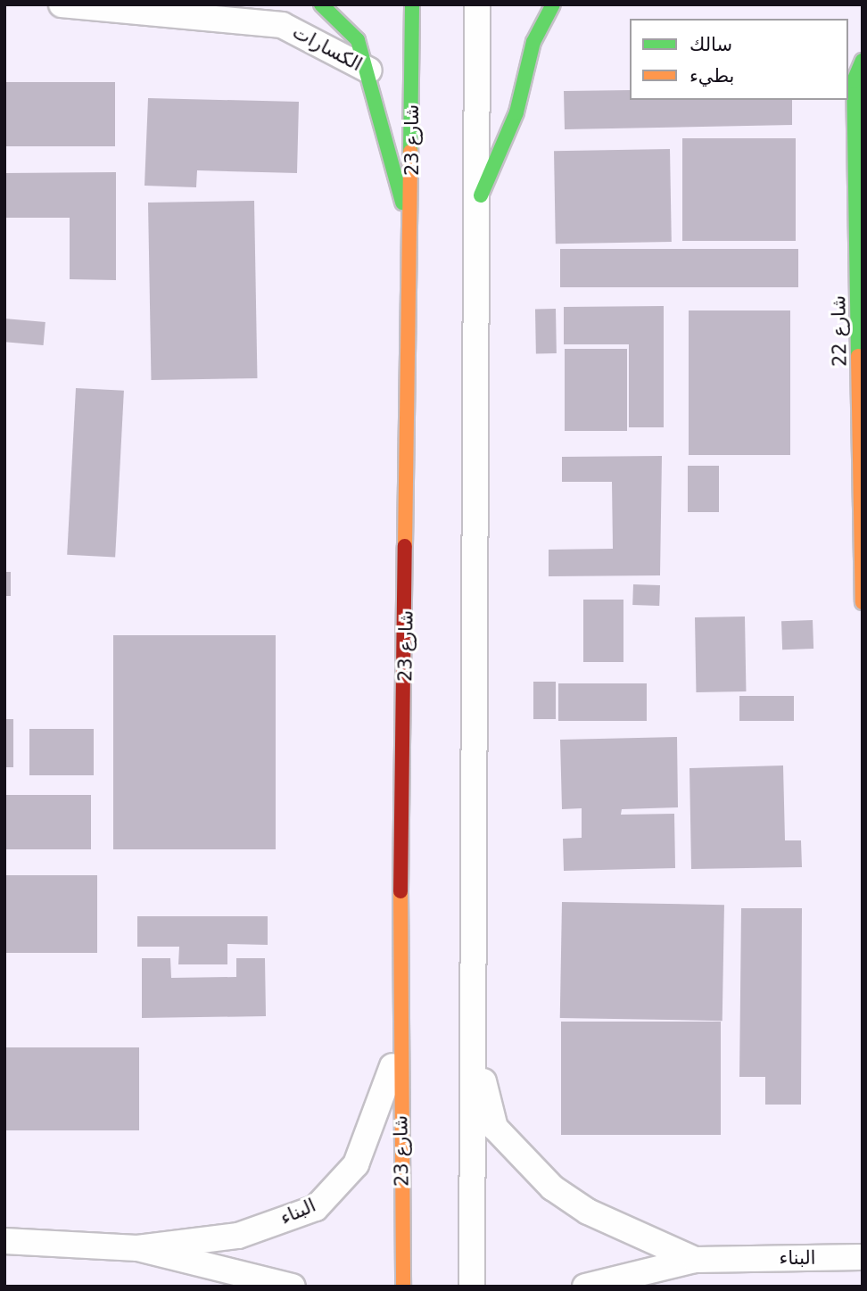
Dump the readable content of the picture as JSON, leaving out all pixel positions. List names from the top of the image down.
{
  "streets": {
    "street": [
      "الكسارات",
      "شارع 23",
      "شارع 22",
      "البناء"
    ]
  },
  "crossings": [
    ["شارع 23", "البناء"]
  ],
  "legend": ["سالك", "بطيء"]
}
